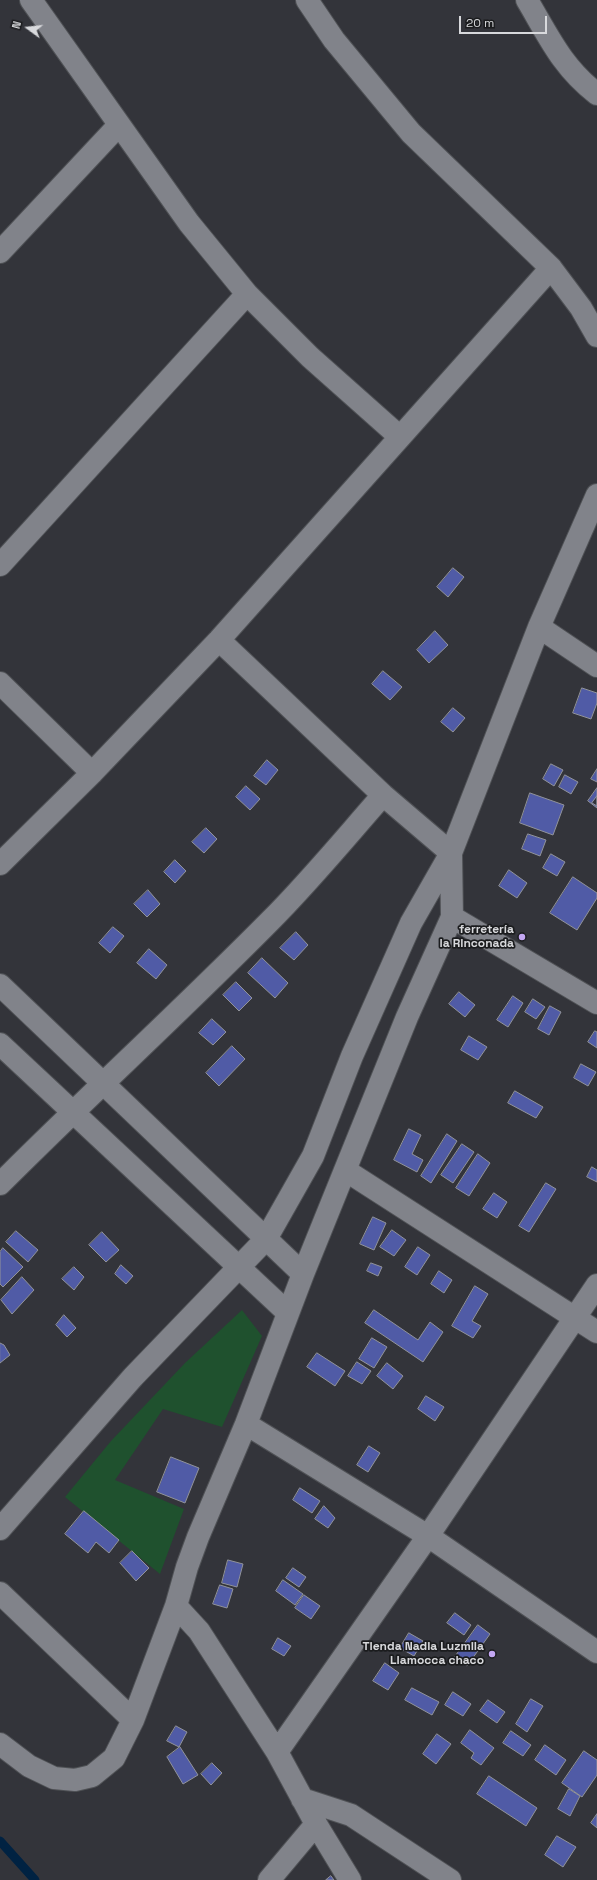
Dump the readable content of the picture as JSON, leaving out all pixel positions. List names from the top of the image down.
{
  "places": ["ferretería la Rinconada", "Tienda Nadia Luzmila Llamocca chaco"],
  "scale_bar": "20 m",
  "north": "left"
}
